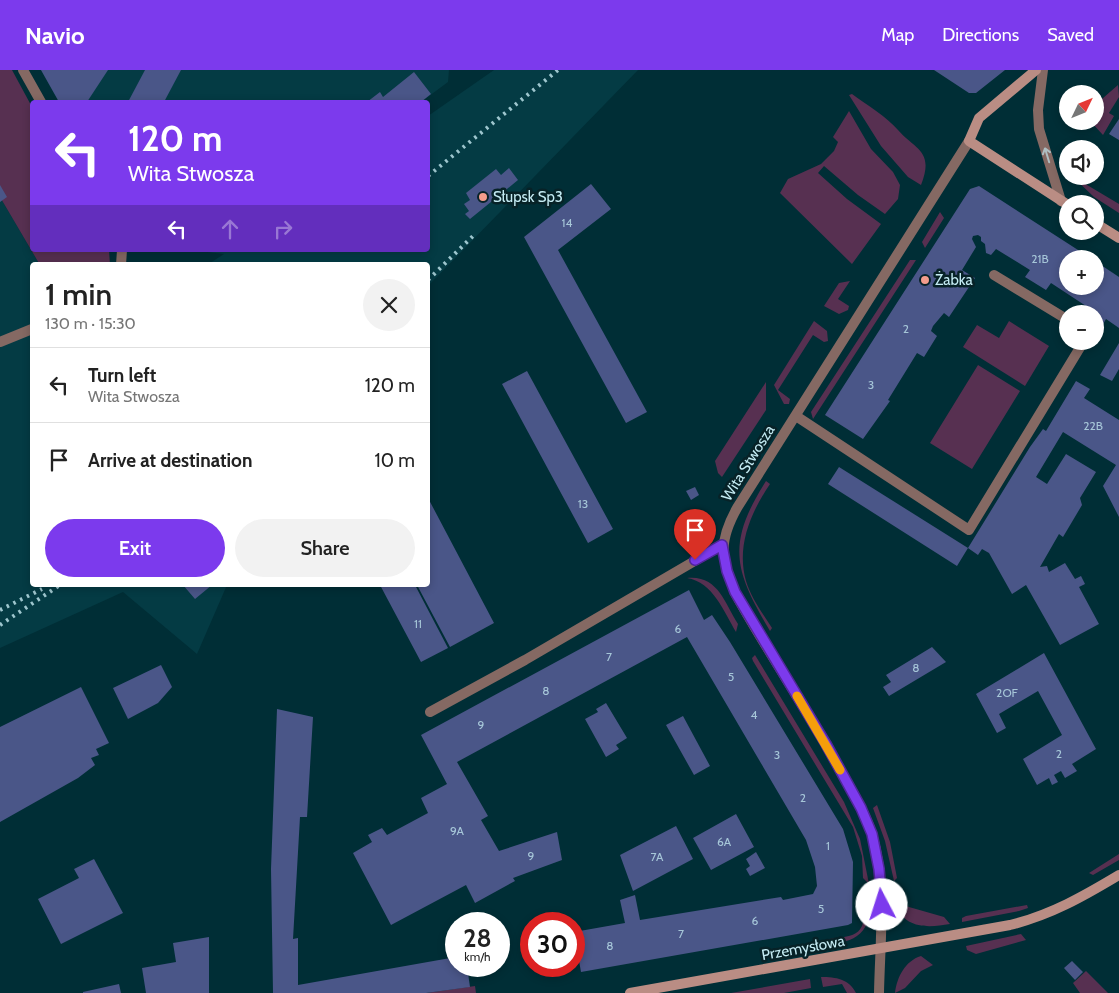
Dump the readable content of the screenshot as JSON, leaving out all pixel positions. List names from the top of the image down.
{
  "streets": {
    "street": ["Wita Stwosza", "Przemysłowa"]
  },
  "places": ["Słupsk Sp3", "Żabka"],
  "house_numbers": [
    "14",
    "21B",
    "2",
    "3",
    "22B",
    "13",
    "11",
    "6",
    "7",
    "8",
    "5",
    "8",
    "2OF",
    "4",
    "9",
    "2",
    "3",
    "2",
    "9A",
    "6A",
    "1",
    "9",
    "7A",
    "5",
    "6",
    "7",
    "8"
  ],
  "north": "top right",
  "page": {
    "header": "Navio",
    "nav": ["Map", "Directions", "Saved"],
    "map_buttons": ["+", "−"],
    "turn": ["120 m", "Wita Stwosza"],
    "heading": ["1 min", "130 m · 15:30"],
    "list": [
      {
        "name": "Turn left",
        "note": "Wita Stwosza",
        "value": "120 m"
      },
      {
        "name": "Arrive at destination",
        "value": "10 m"
      }
    ],
    "buttons": ["Exit", "Share"],
    "speed": "28 km/h",
    "limit": "30"
  }
}
